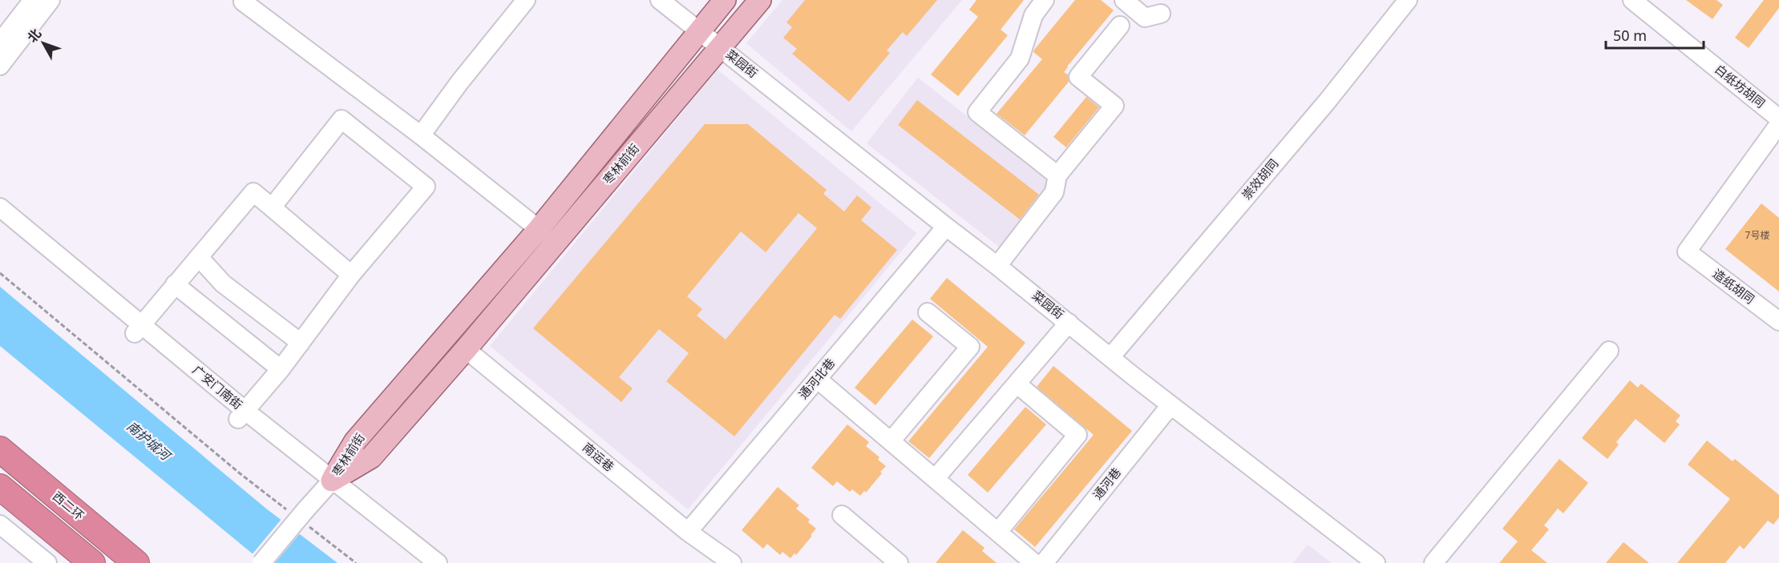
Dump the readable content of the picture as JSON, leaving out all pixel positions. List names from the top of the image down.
{
  "streets": {
    "highway": ["西二环"],
    "main road": ["枣林前街"],
    "street": [
      "菜园街",
      "白纸坊胡同",
      "崇效胡同",
      "造纸胡同",
      "通河北巷",
      "广安门南街",
      "南运巷",
      "通河巷"
    ]
  },
  "crossings": [
    ["菜园街", "枣林前街"],
    ["菜园街", "崇效胡同"],
    ["菜园街", "通河北巷"],
    ["菜园街", "通河巷"],
    ["枣林前街", "广安门南街"],
    ["枣林前街", "南运巷"],
    ["通河北巷", "南运巷"]
  ],
  "water": ["南护城河"],
  "house_numbers": ["7号楼"],
  "scale_bar": "50 m",
  "north": "top left"
}
